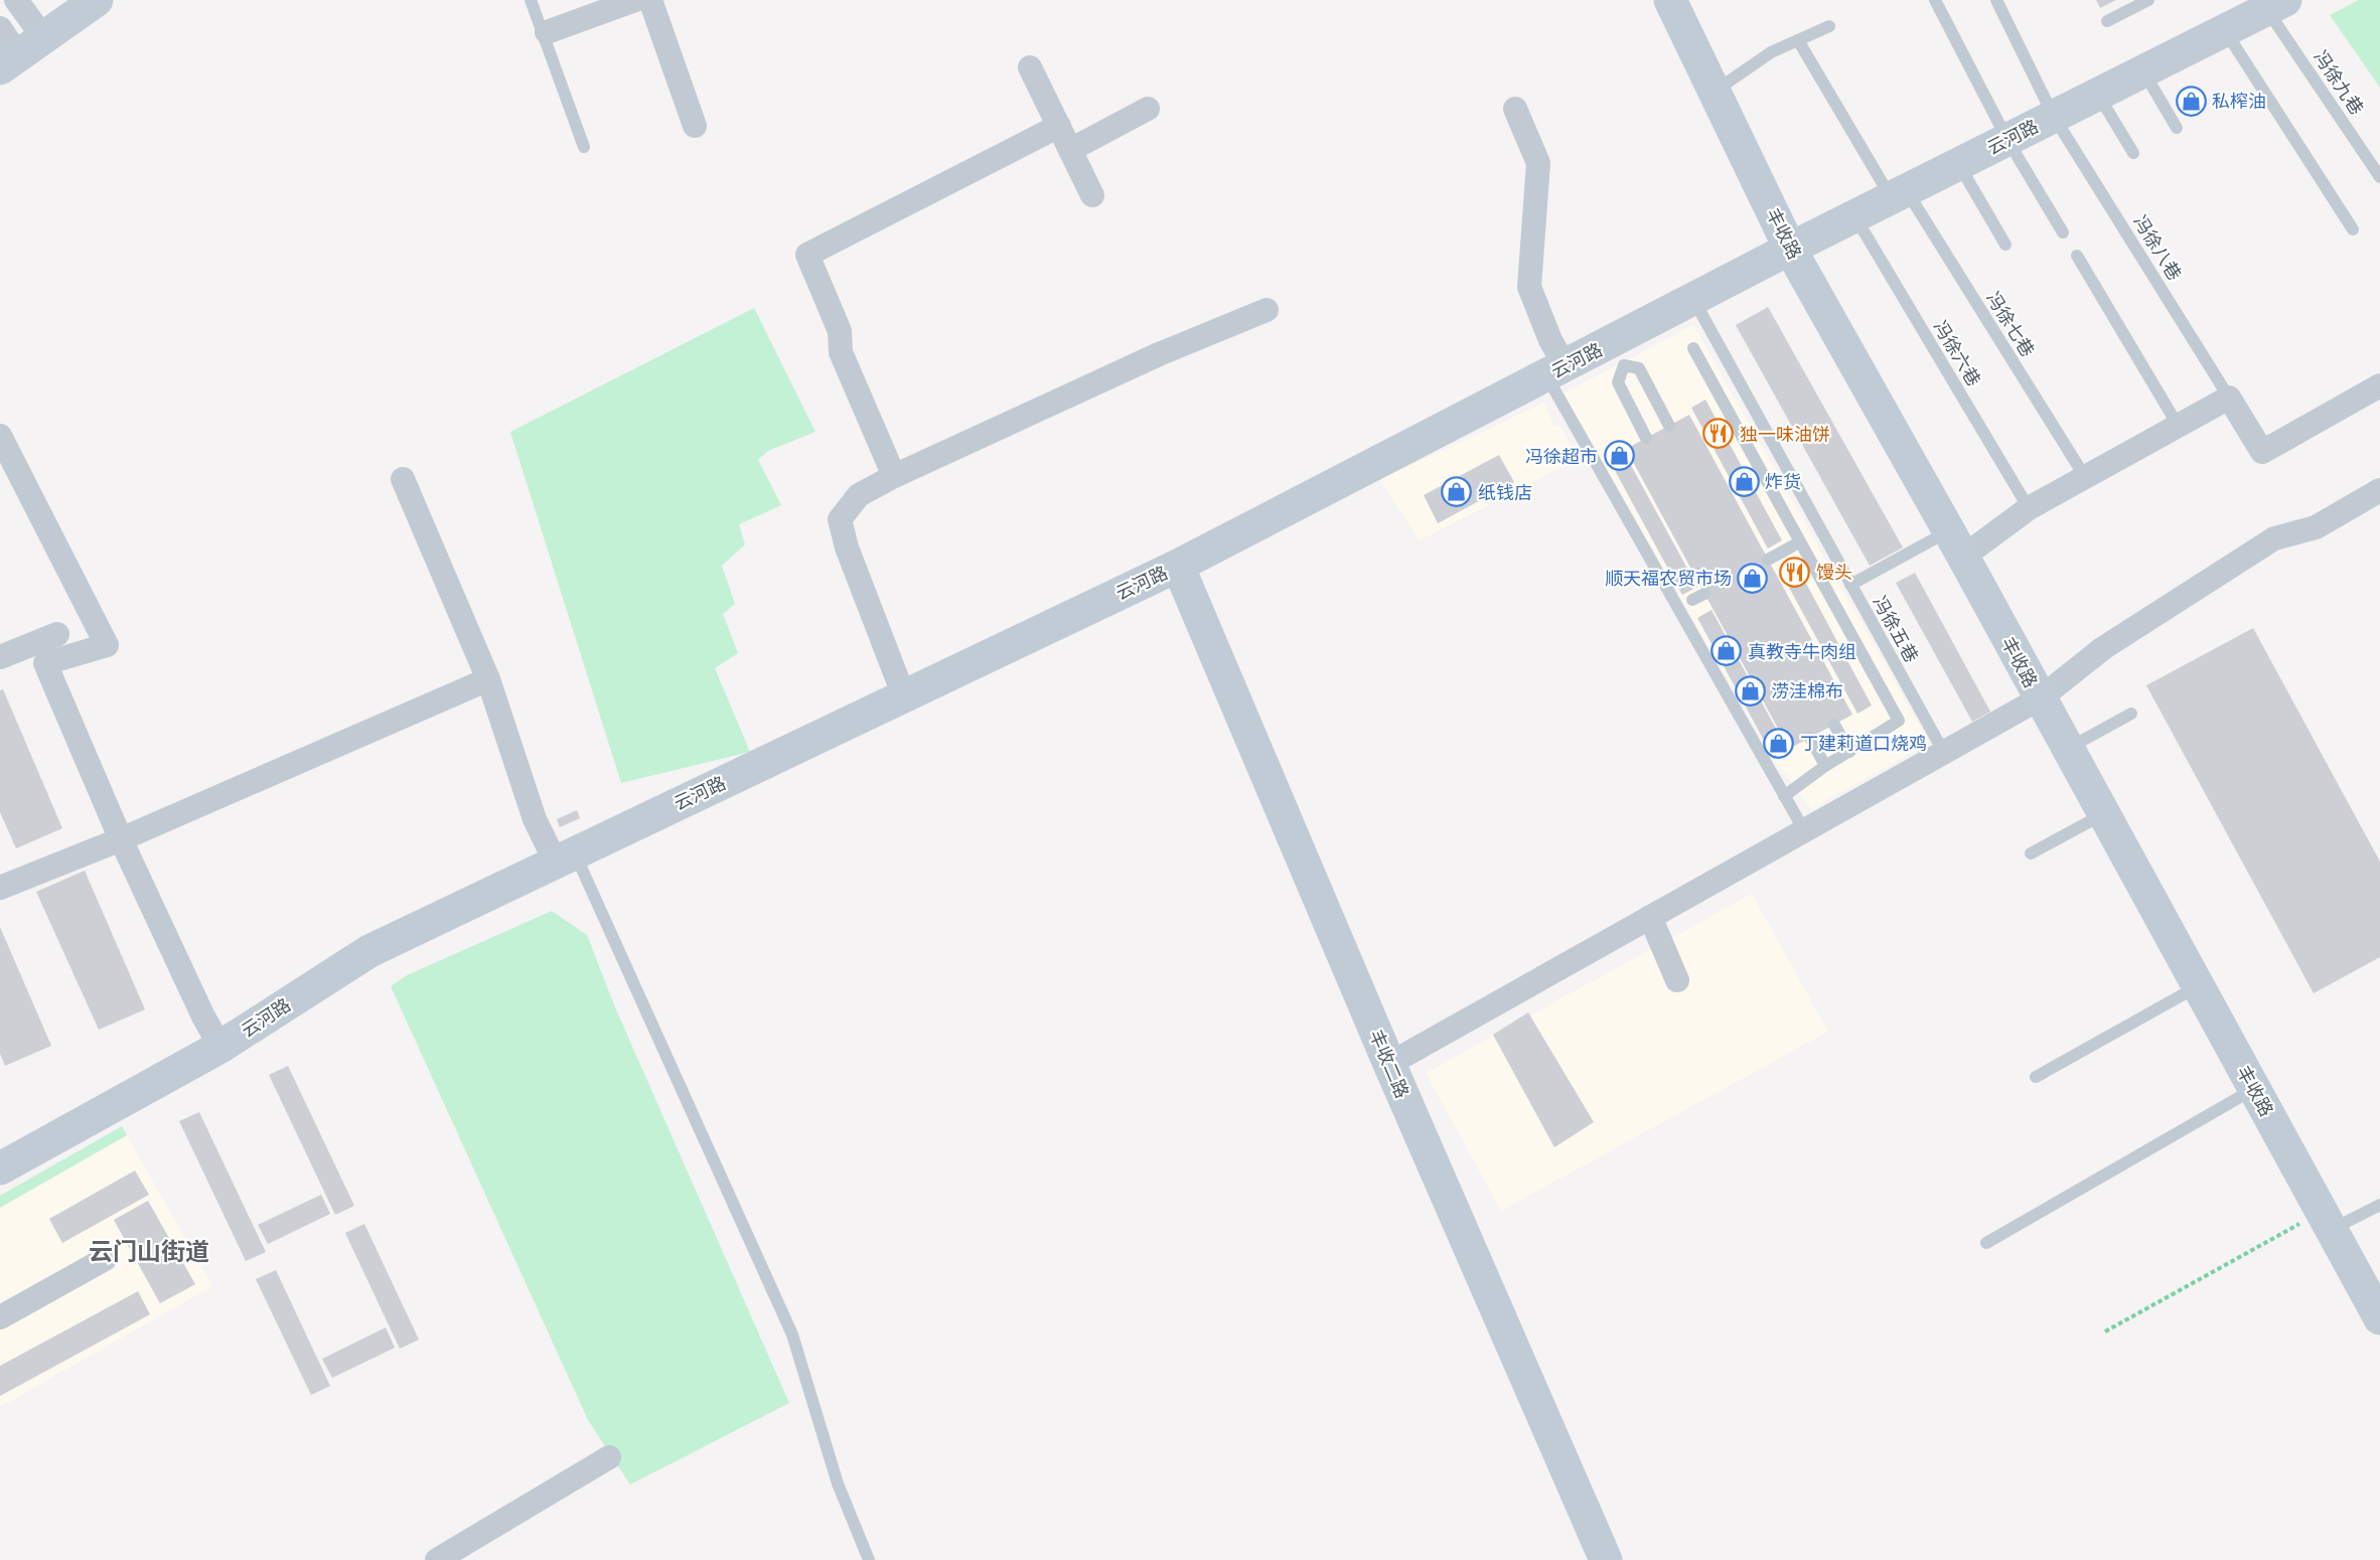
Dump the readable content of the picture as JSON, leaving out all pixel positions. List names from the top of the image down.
{
  "streets": {
    "street": ["云河路", "丰收路", "丰收二路"],
    "lane": [
      "冯徐九巷",
      "冯徐八巷",
      "冯徐七巷",
      "冯徐六巷",
      "冯徐五巷"
    ]
  },
  "crossings": [
    ["冯徐九巷", "云河路"],
    ["云河路", "丰收路"],
    ["云河路", "冯徐八巷"],
    ["云河路", "冯徐七巷"],
    ["云河路", "冯徐六巷"],
    ["云河路", "冯徐五巷"],
    ["云河路", "丰收二路"]
  ],
  "districts": ["云门山街道"],
  "places": {
    "shop": [
      "私榨油",
      "冯徐超市",
      "炸货",
      "纸钱店",
      "顺天福农贸市场",
      "真教寺牛肉组",
      "涝洼棉布",
      "丁建莉道口烧鸡"
    ],
    "restaurant": ["独一味油饼", "馒头"]
  }
}
